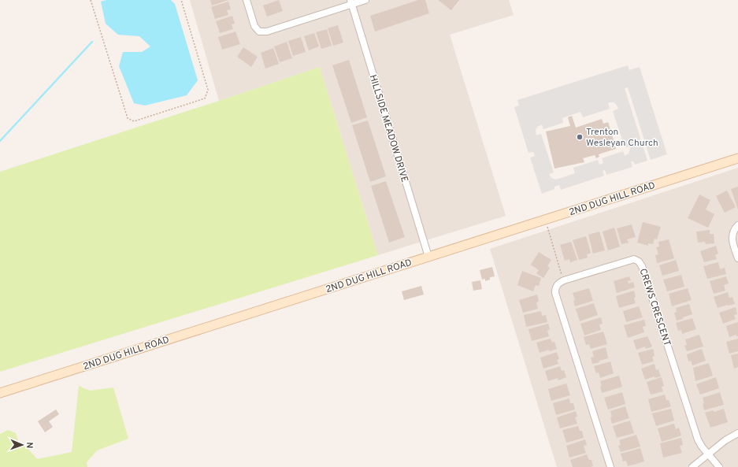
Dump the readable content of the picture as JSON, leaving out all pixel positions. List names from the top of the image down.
{
  "streets": {
    "street": ["HILLSIDE MEADOW DRIVE", "2ND DUG HILL ROAD", "CREWS CRESCENT"]
  },
  "crossings": [
    ["HILLSIDE MEADOW DRIVE", "2ND DUG HILL ROAD"]
  ],
  "places": ["Trenton Wesleyan Church"],
  "north": "right"
}
